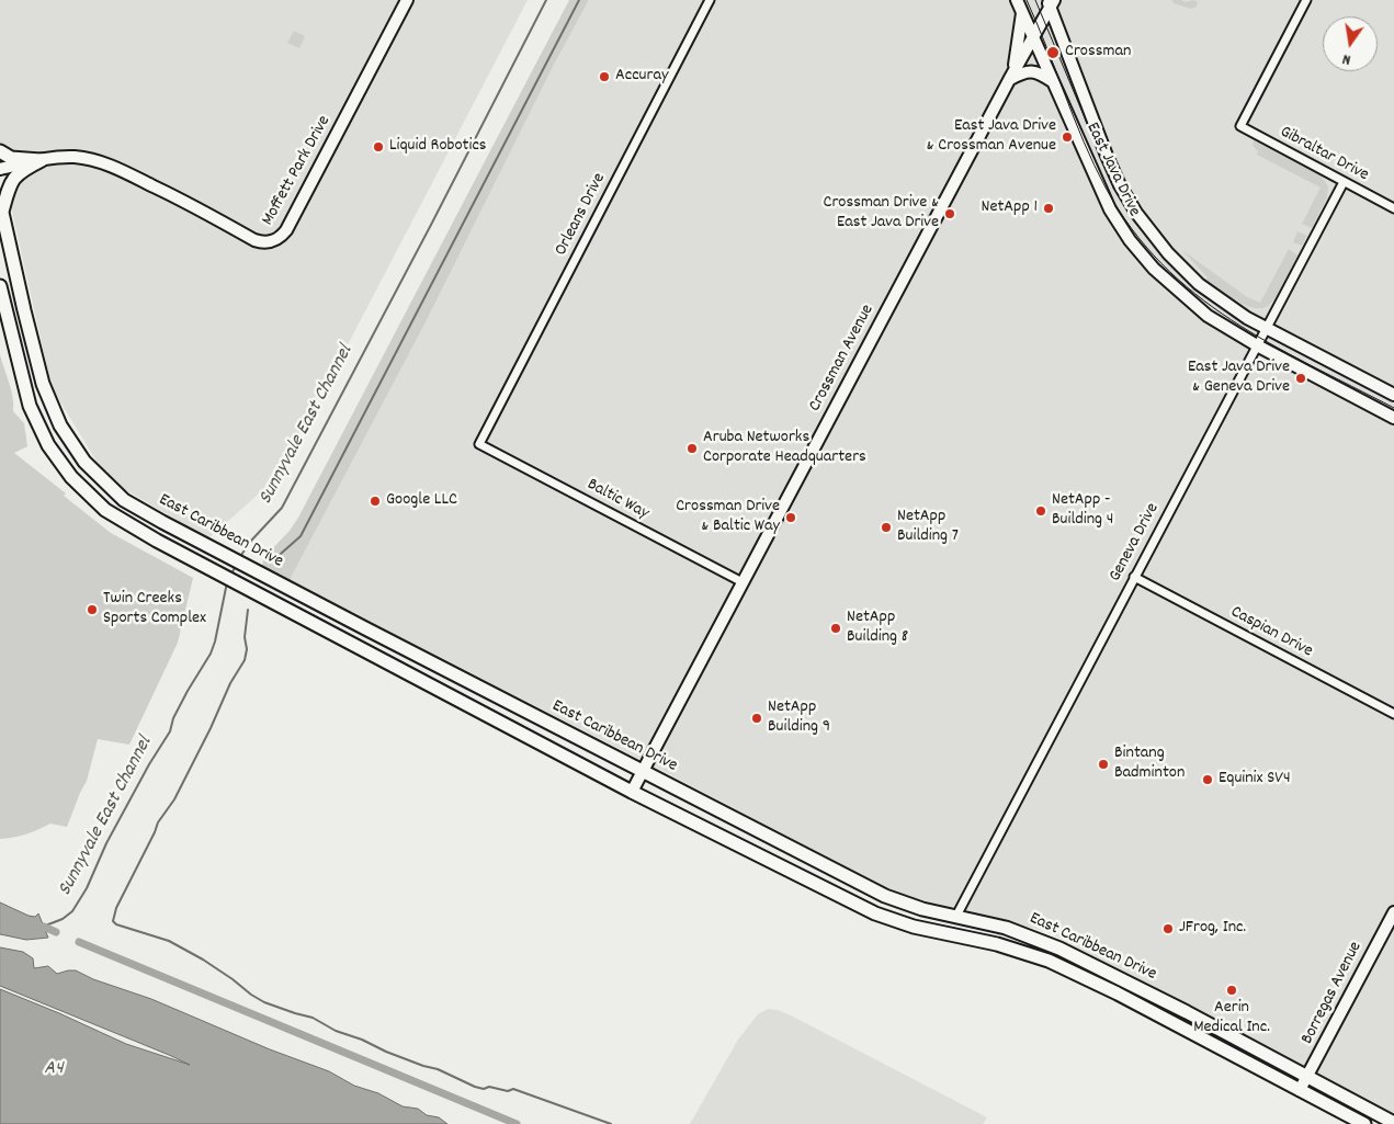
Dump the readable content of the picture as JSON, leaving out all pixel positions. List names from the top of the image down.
{
  "streets": {
    "main road": ["East Caribbean Drive"],
    "street": [
      "Gibraltar Drive",
      "East Java Drive",
      "Moffett Park Drive",
      "Orleans Drive",
      "Crossman Avenue",
      "Baltic Way",
      "Geneva Drive",
      "Caspian Drive",
      "Borregas Avenue"
    ]
  },
  "crossings": [
    ["Gibraltar Drive", "Geneva Drive"],
    ["East Java Drive", "Crossman Avenue"],
    ["East Java Drive", "Geneva Drive"],
    ["Orleans Drive", "Baltic Way"],
    ["Crossman Avenue", "Baltic Way"],
    ["Crossman Avenue", "East Caribbean Drive"],
    ["East Caribbean Drive", "Geneva Drive"],
    ["East Caribbean Drive", "Borregas Avenue"],
    ["Geneva Drive", "Caspian Drive"]
  ],
  "water": ["Sunnyvale East Channel", "A4"],
  "places": [
    "Crossman",
    "Accuray",
    "East Java Drive & Crossman Avenue",
    "Liquid Robotics",
    "NetApp 1",
    "Crossman Drive & East Java Drive",
    "East Java Drive & Geneva Drive",
    "Aruba Networks Corporate Headquarters",
    "Google LLC",
    "NetApp - Building 4",
    "Crossman Drive & Baltic Way",
    "NetApp Building 7",
    "Twin Creeks Sports Complex",
    "NetApp Building 8",
    "NetApp Building 9",
    "Bintang Badminton",
    "Equinix SV4",
    "JFrog, Inc.",
    "Aerin Medical Inc."
  ],
  "north": "bottom"
}
